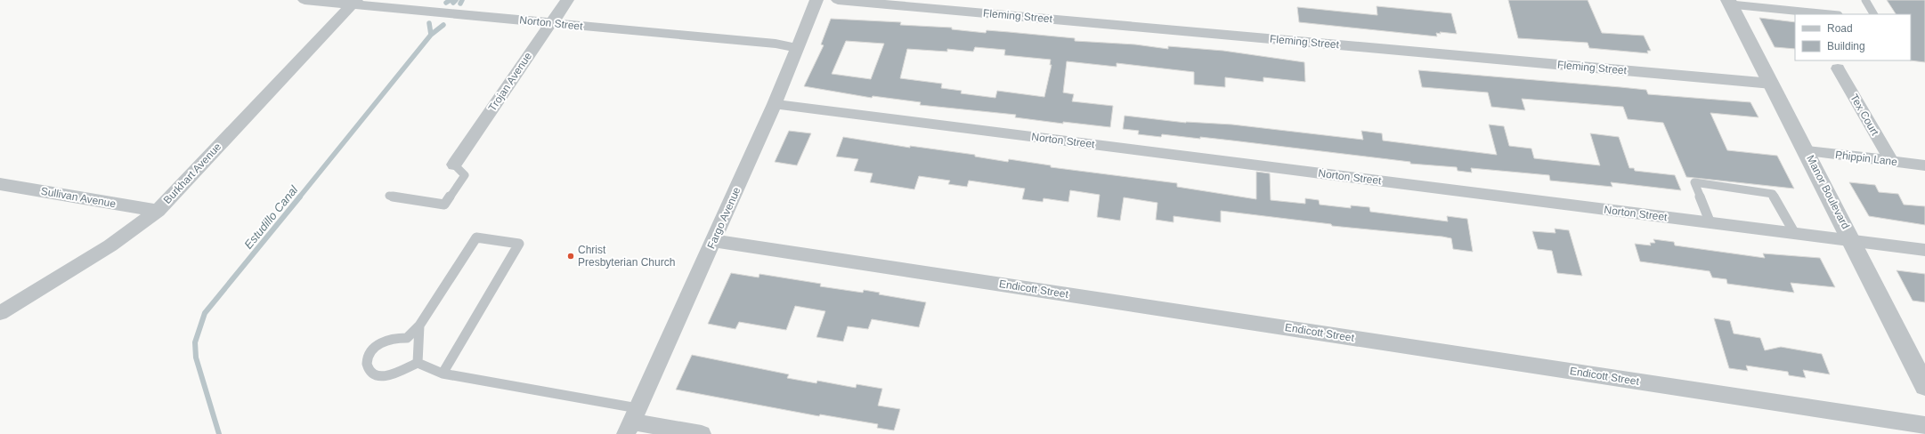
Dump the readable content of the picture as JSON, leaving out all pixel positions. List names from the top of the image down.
{
  "streets": {
    "street": [
      "Fleming Street",
      "Norton Street",
      "Trojan Avenue",
      "Tex Court",
      "Phippin Lane",
      "Burkhart Avenue",
      "Manor Boulevard",
      "Sullivan Avenue",
      "Fargo Avenue",
      "Endicott Street"
    ]
  },
  "crossings": [
    ["Fleming Street", "Manor Boulevard"],
    ["Norton Street", "Trojan Avenue"],
    ["Norton Street", "Burkhart Avenue"],
    ["Norton Street", "Manor Boulevard"],
    ["Norton Street", "Fargo Avenue"],
    ["Tex Court", "Phippin Lane"],
    ["Phippin Lane", "Manor Boulevard"],
    ["Burkhart Avenue", "Sullivan Avenue"],
    ["Fargo Avenue", "Endicott Street"]
  ],
  "water": ["Estudillo Canal"],
  "places": ["Christ Presbyterian Church"],
  "legend": ["Road", "Building"]
}
